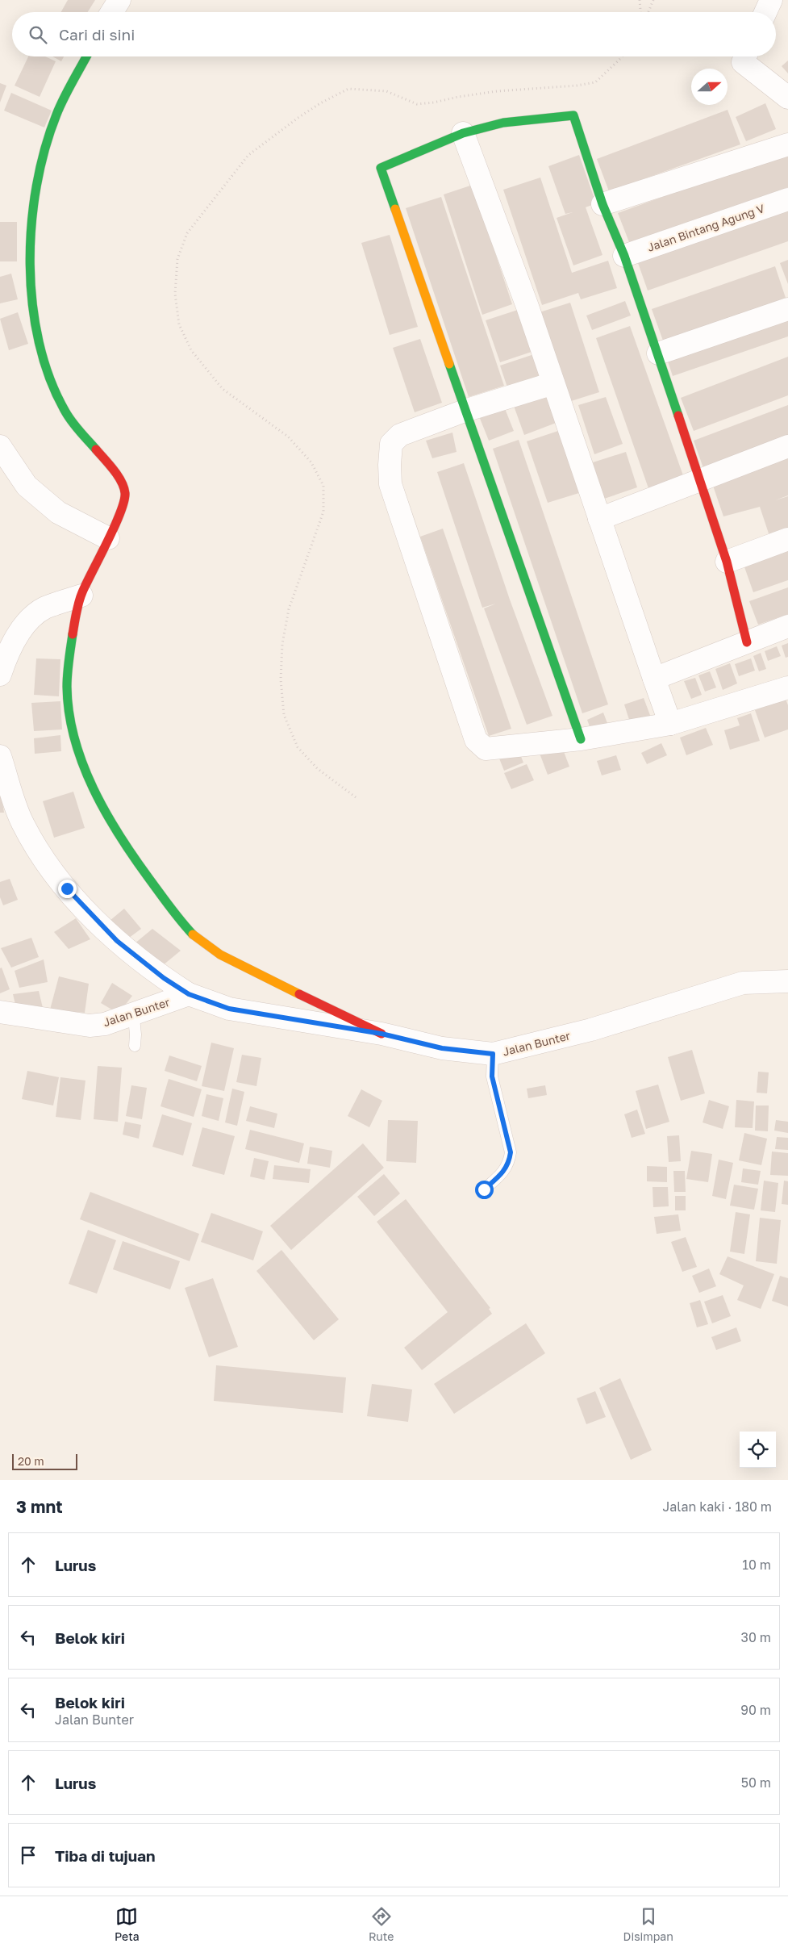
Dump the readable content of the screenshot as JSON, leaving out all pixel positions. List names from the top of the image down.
{
  "streets": {
    "street": ["Jalan Bintang Agung V", "Jalan Bunter"]
  },
  "scale_bar": "20 m",
  "north": "right",
  "page": {
    "search": "Cari di sini",
    "scale": "20 m",
    "heading": ["3 mnt", "Jalan kaki · 180 m"],
    "list": [
      ["Lurus", "10 m"],
      ["Belok kiri", "30 m"],
      ["Belok kiri", "Jalan Bunter", "90 m"],
      ["Lurus", "50 m"],
      "Tiba di tujuan"
    ],
    "nav": ["Peta", "Rute", "Disimpan"]
  }
}
